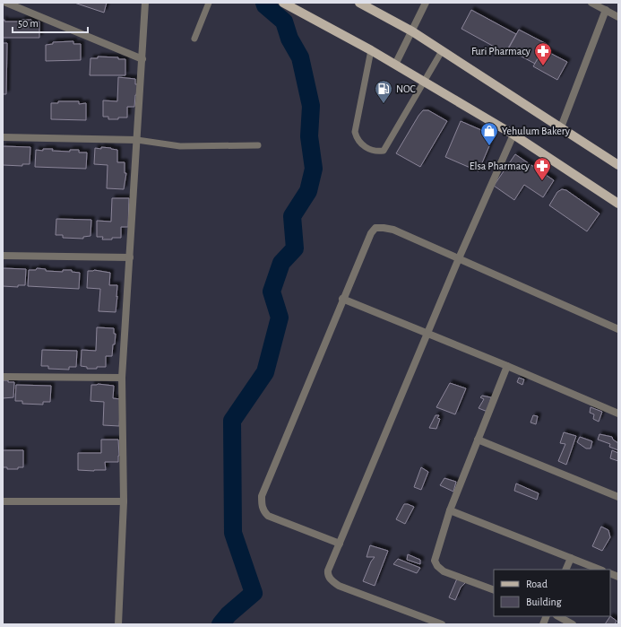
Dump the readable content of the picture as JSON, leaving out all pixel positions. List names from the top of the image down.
{
  "places": {
    "pharmacy": ["Furi Pharmacy", "Elsa Pharmacy"],
    "fuel station": ["NOC"],
    "shop": ["Yehulum Bakery"]
  },
  "legend": ["Road", "Building"],
  "scale_bar": "50 m"
}
